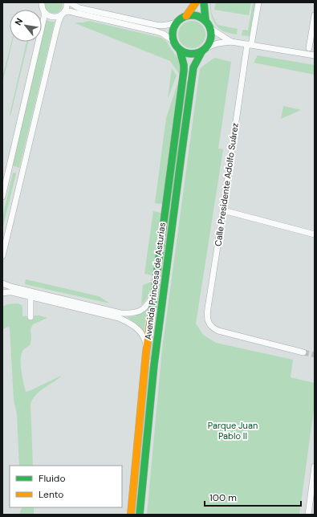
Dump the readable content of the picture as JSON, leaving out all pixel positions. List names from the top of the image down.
{
  "streets": {
    "main road": ["Avenida Princesa de Asturias"],
    "street": ["Calle Presidente Adolfo Suárez"]
  },
  "parks": ["Parque Juan Pablo II"],
  "legend": ["Fluido", "Lento"],
  "scale_bar": "100 m",
  "north": "top left"
}
